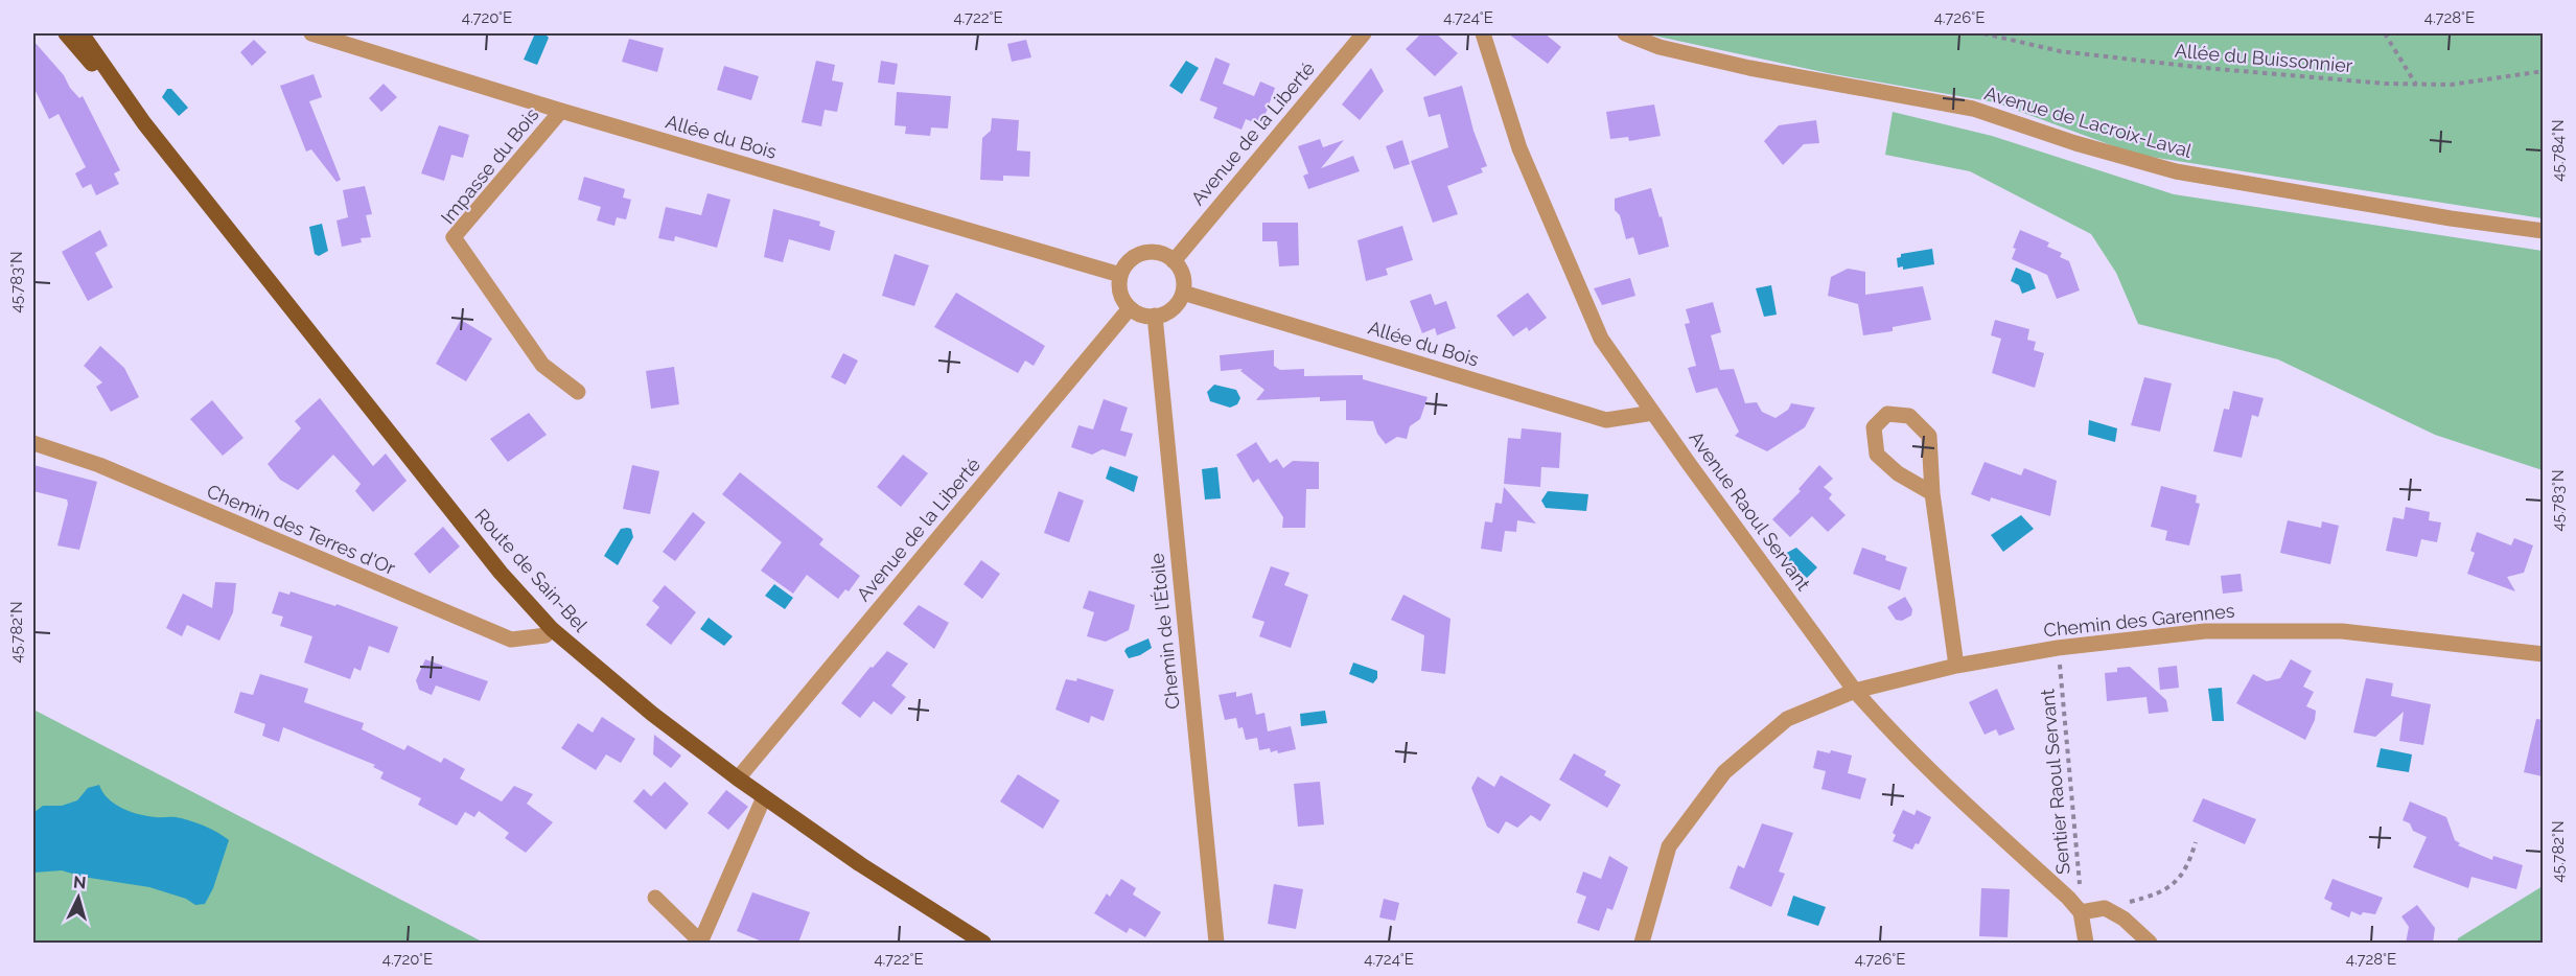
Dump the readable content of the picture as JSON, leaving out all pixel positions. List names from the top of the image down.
{
  "streets": {
    "main road": ["Route de Sain-Bel"],
    "street": [
      "Avenue de Lacroix-Laval",
      "Avenue de la Liberté",
      "Allée du Bois",
      "Impasse du Bois",
      "Avenue Raoul Servant",
      "Chemin des Terres d'Or",
      "Chemin des Garennes",
      "Chemin de l'Étoile"
    ],
    "path": ["Allée du Buissonnier", "Sentier Raoul Servant"]
  },
  "crossings": [
    ["Avenue de la Liberté", "Allée du Bois"],
    ["Avenue de la Liberté", "Route de Sain-Bel"],
    ["Avenue de la Liberté", "Chemin de l'Étoile"],
    ["Allée du Bois", "Impasse du Bois"],
    ["Allée du Bois", "Avenue Raoul Servant"],
    ["Allée du Bois", "Chemin de l'Étoile"],
    ["Avenue Raoul Servant", "Chemin des Garennes"],
    ["Avenue Raoul Servant", "Sentier Raoul Servant"],
    ["Chemin des Terres d'Or", "Route de Sain-Bel"],
    ["Chemin des Garennes", "Sentier Raoul Servant"]
  ],
  "north": "top",
  "coordinates": [
    "4.720°E",
    "4.722°E",
    "4.724°E",
    "4.726°E",
    "4.728°E",
    "45.784°N",
    "45.783°N",
    "45.782°N"
  ]
}
